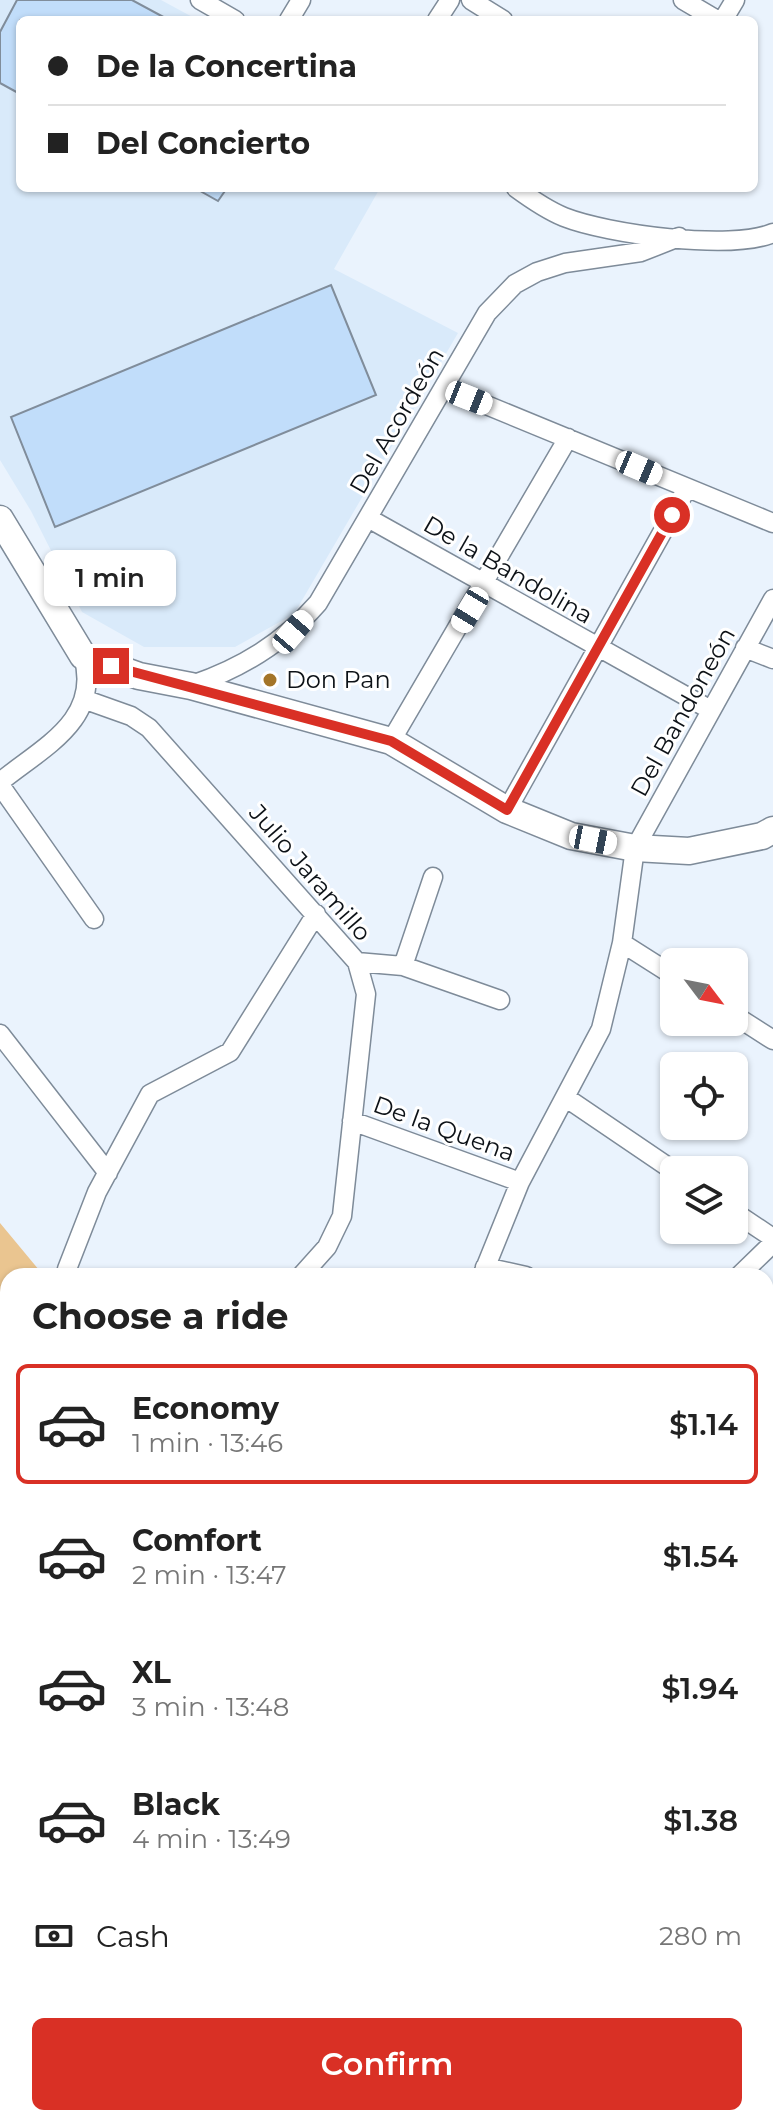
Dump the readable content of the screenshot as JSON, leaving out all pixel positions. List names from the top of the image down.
{
  "streets": {
    "street": [
      "Del Acordeón",
      "De la Bandolina",
      "Del Bandoneón",
      "Julio Jaramillo",
      "De la Quena"
    ]
  },
  "crossings": [
    ["Del Acordeón", "De la Bandolina"],
    ["De la Bandolina", "Del Bandoneón"],
    ["Julio Jaramillo", "De la Quena"]
  ],
  "places": ["Don Pan"],
  "north": "bottom right",
  "page": {
    "banner": ["De la Concertina", "Del Concierto"],
    "bubble": "1 min",
    "heading": "Choose a ride",
    "list": [
      {
        "name": "Economy",
        "note": "1 min · 13:46",
        "value": "$1.14"
      },
      {
        "name": "Comfort",
        "note": "2 min · 13:47",
        "value": "$1.54"
      },
      {
        "name": "XL",
        "note": "3 min · 13:48",
        "value": "$1.94"
      },
      {
        "name": "Black",
        "note": "4 min · 13:49",
        "value": "$1.38"
      }
    ],
    "pay": ["Cash", "280 m"],
    "buttons": "Confirm"
  }
}
